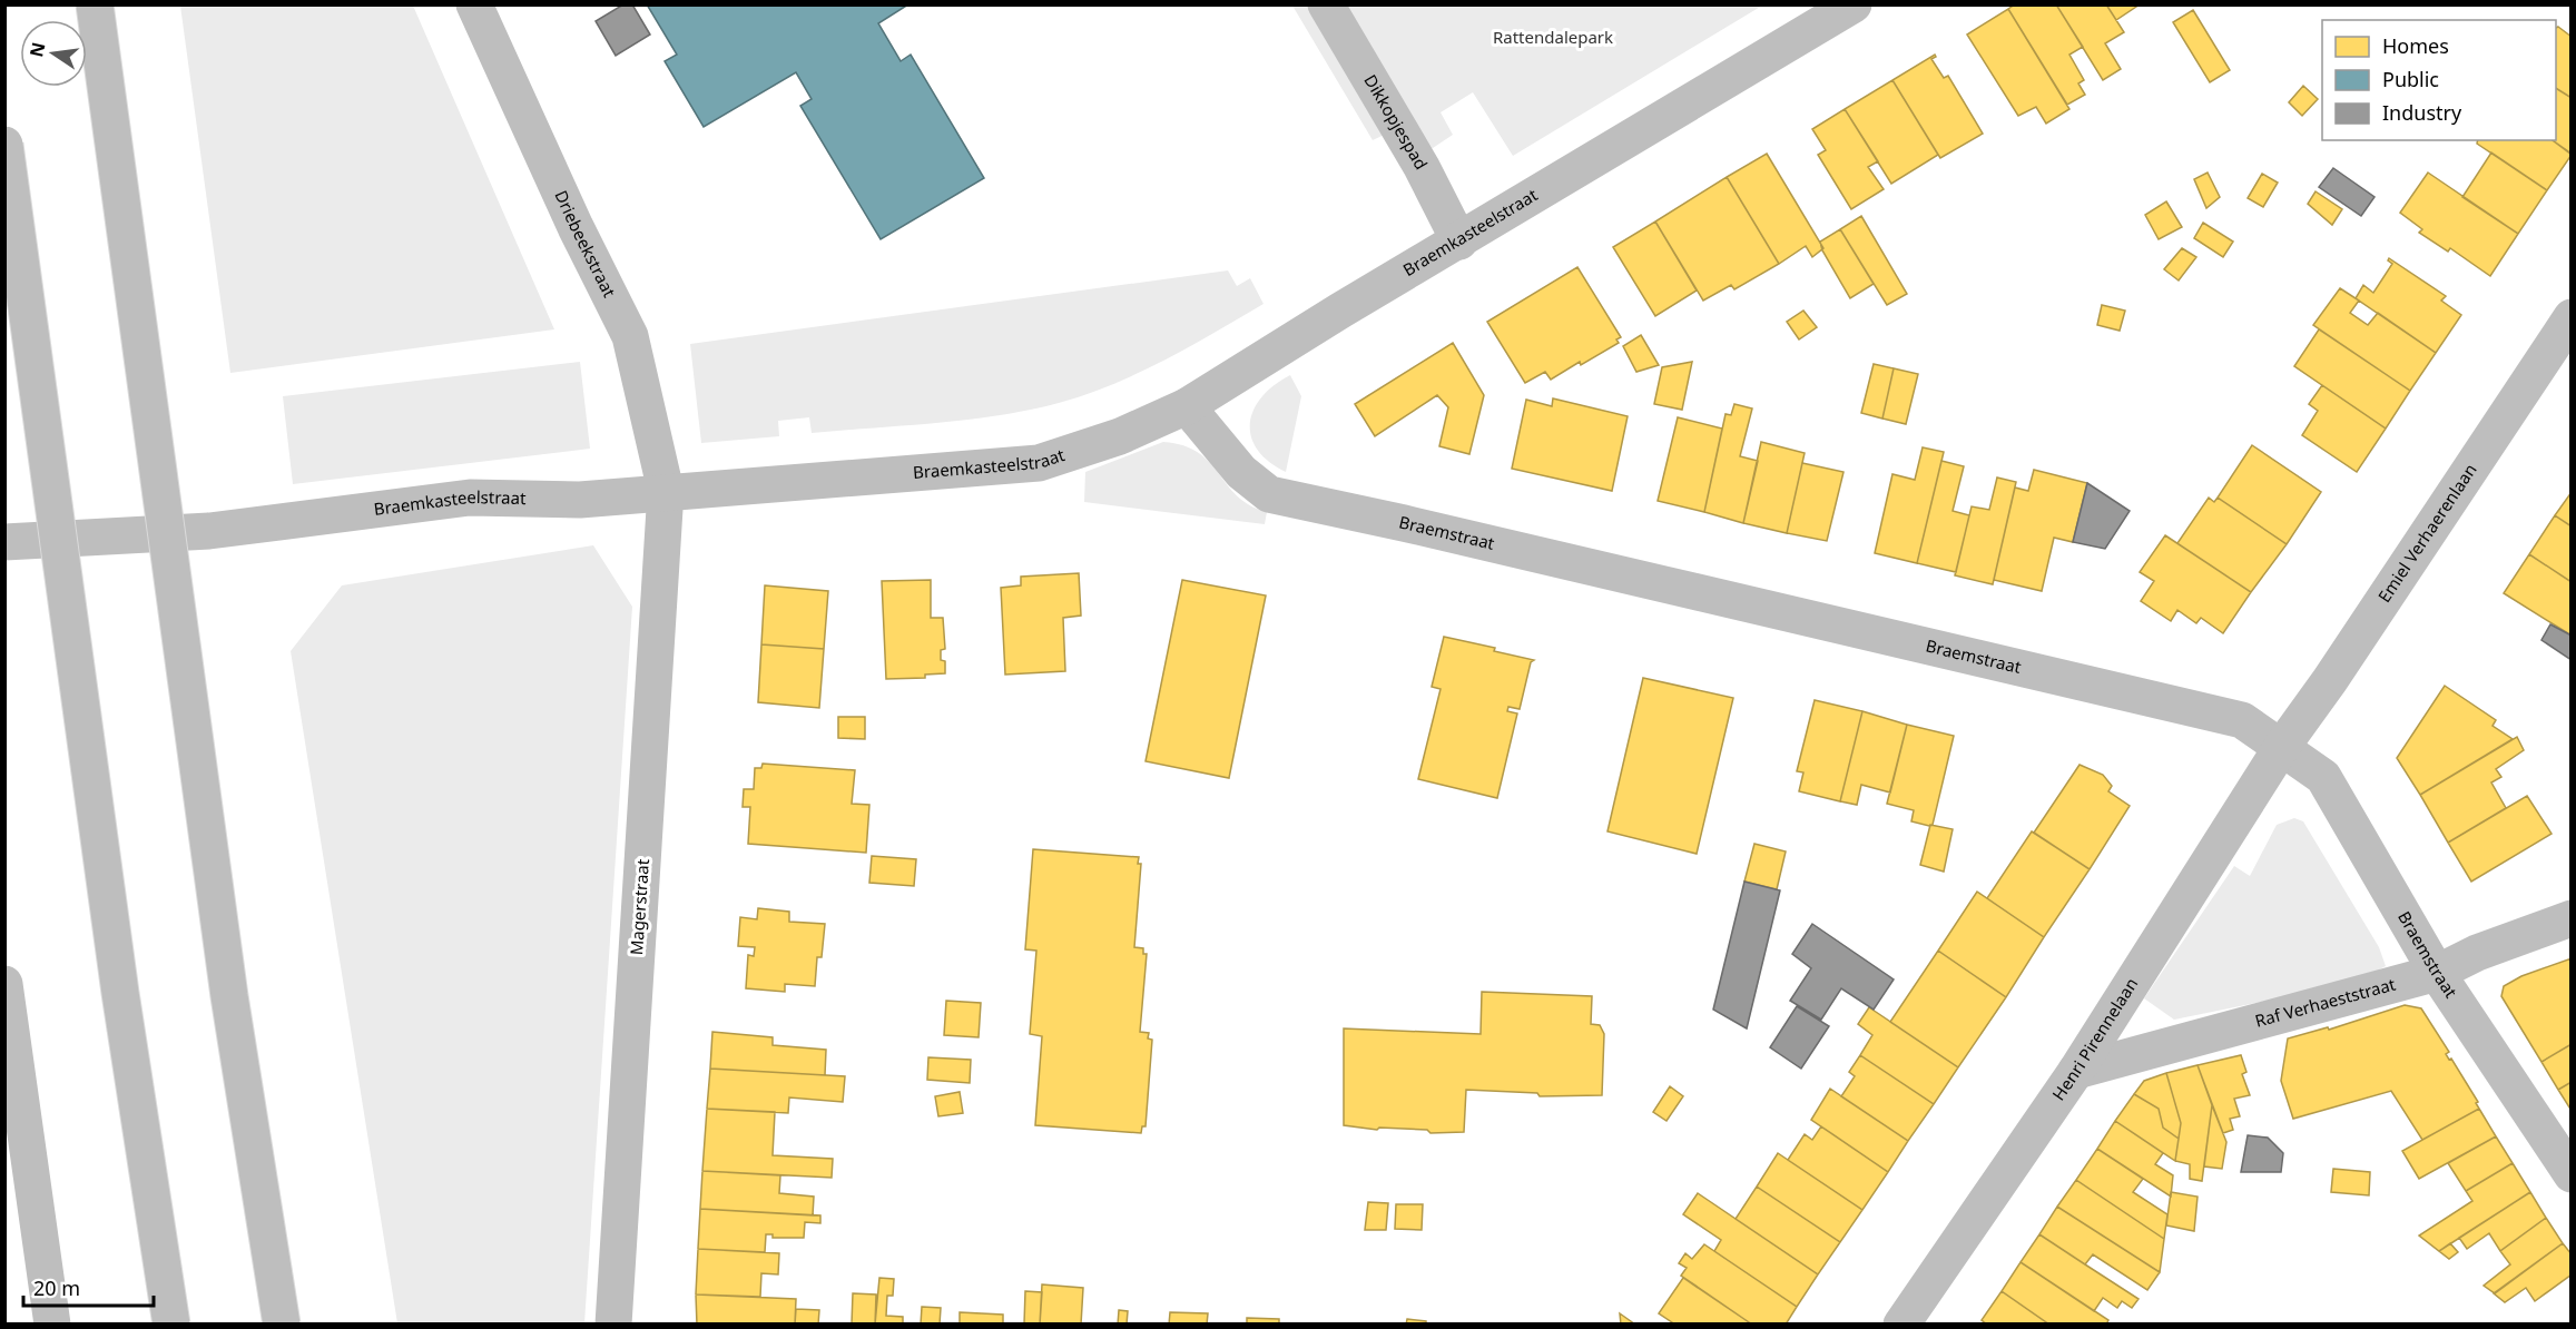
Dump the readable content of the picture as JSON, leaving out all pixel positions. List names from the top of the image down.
{
  "streets": {
    "main road": [
      "Dikkopjespad",
      "Braemkasteelstraat",
      "Driebeekstraat",
      "Braemstraat",
      "Emiel Verhaerenlaan",
      "Magerstraat",
      "Raf Verhaeststraat",
      "Henri Pirennelaan"
    ]
  },
  "crossings": [
    ["Dikkopjespad", "Braemkasteelstraat"],
    ["Braemkasteelstraat", "Driebeekstraat"],
    ["Braemkasteelstraat", "Braemstraat"],
    ["Braemkasteelstraat", "Magerstraat"],
    ["Driebeekstraat", "Magerstraat"],
    ["Braemstraat", "Emiel Verhaerenlaan"],
    ["Braemstraat", "Raf Verhaeststraat"],
    ["Braemstraat", "Henri Pirennelaan"],
    ["Emiel Verhaerenlaan", "Henri Pirennelaan"],
    ["Raf Verhaeststraat", "Henri Pirennelaan"]
  ],
  "parks": ["Rattendalepark"],
  "legend": ["Homes", "Public", "Industry"],
  "scale_bar": "20 m",
  "north": "left"
}
